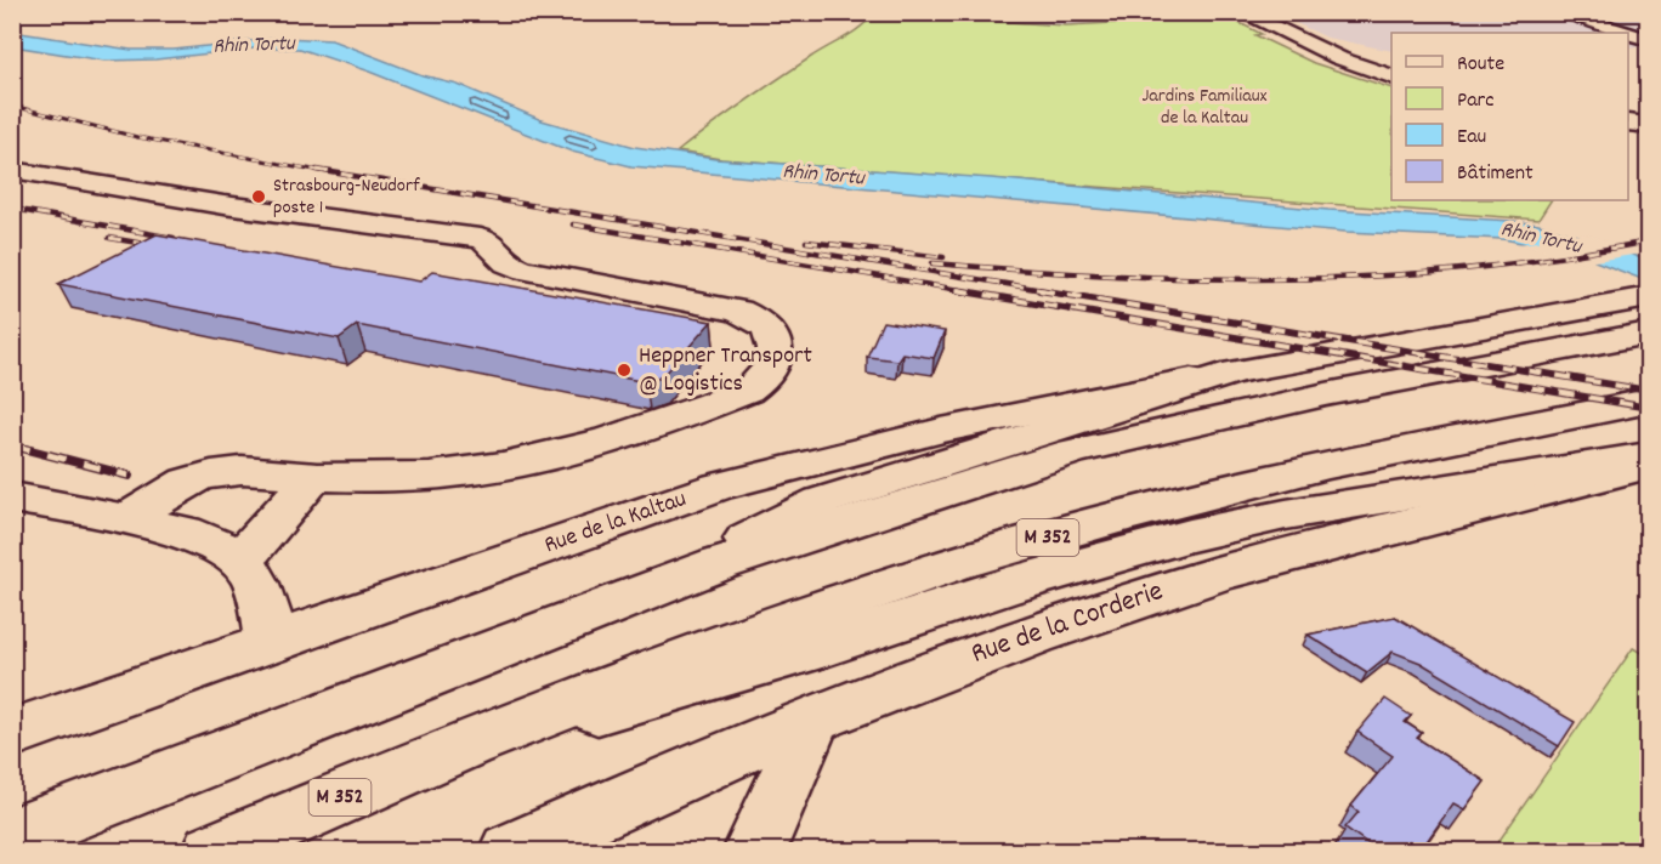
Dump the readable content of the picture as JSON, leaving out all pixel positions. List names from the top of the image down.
{
  "streets": {
    "main road": ["Rue de la Kaltau", "M 352", "Rue de la Corderie"]
  },
  "water": ["Rhin Tortu"],
  "parks": ["Jardins Familiaux de la Kaltau"],
  "places": ["Strasbourg-Neudorf poste 1", "Heppner Transport @ Logistics"],
  "legend": [
    "Route",
    "Parc",
    "Eau",
    "Bâtiment"
  ]
}
